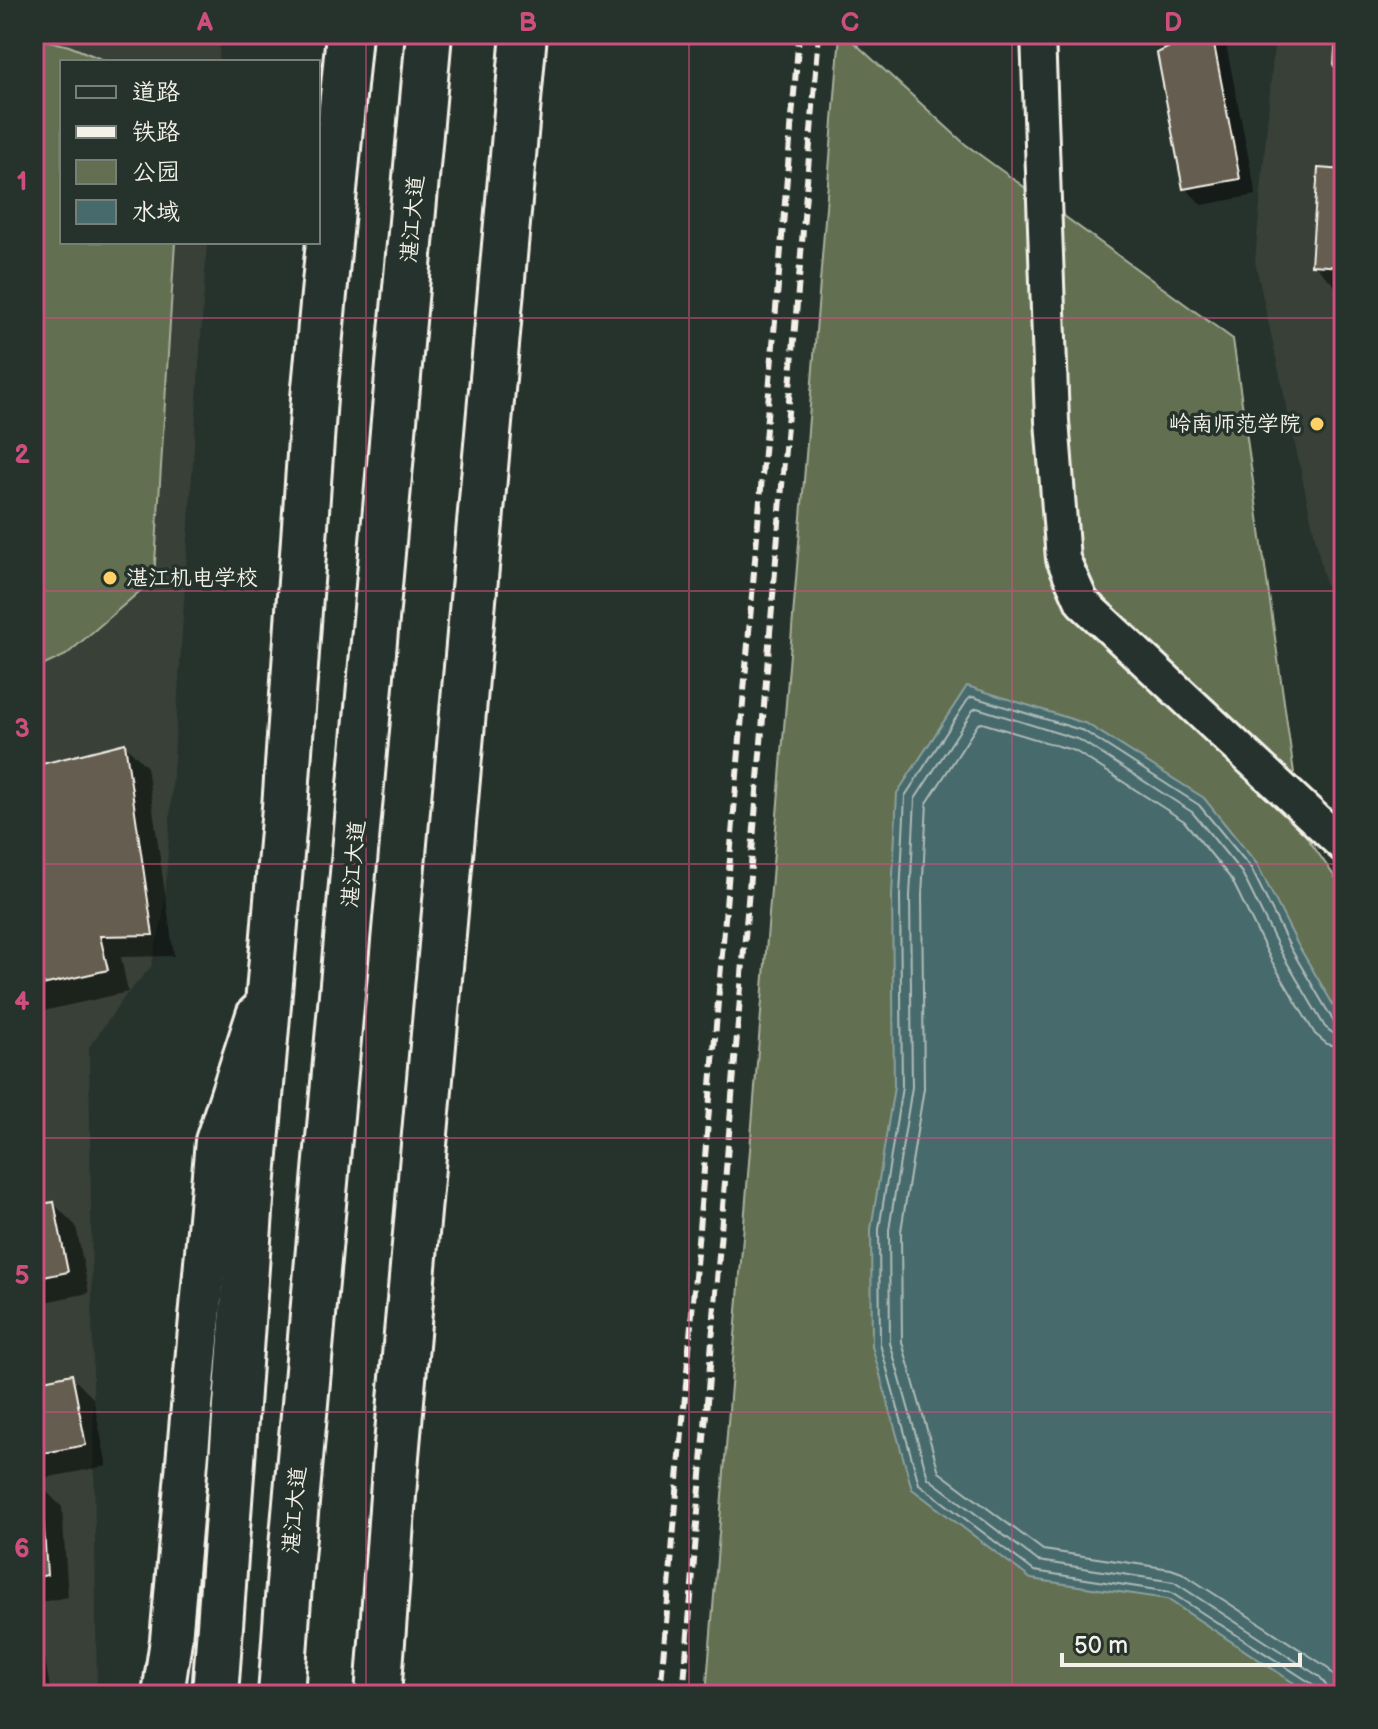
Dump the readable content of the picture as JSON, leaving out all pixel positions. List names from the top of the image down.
{
  "streets": {
    "highway": ["湛江大道"]
  },
  "places": ["岭南师范学院", "湛江机电学校"],
  "legend": [
    "道路",
    "铁路",
    "公园",
    "水域"
  ],
  "scale_bar": "50 m",
  "grid": {
    "columns": [
      "A",
      "B",
      "C",
      "D"
    ],
    "rows": [
      "1",
      "2",
      "3",
      "4",
      "5",
      "6"
    ]
  }
}
